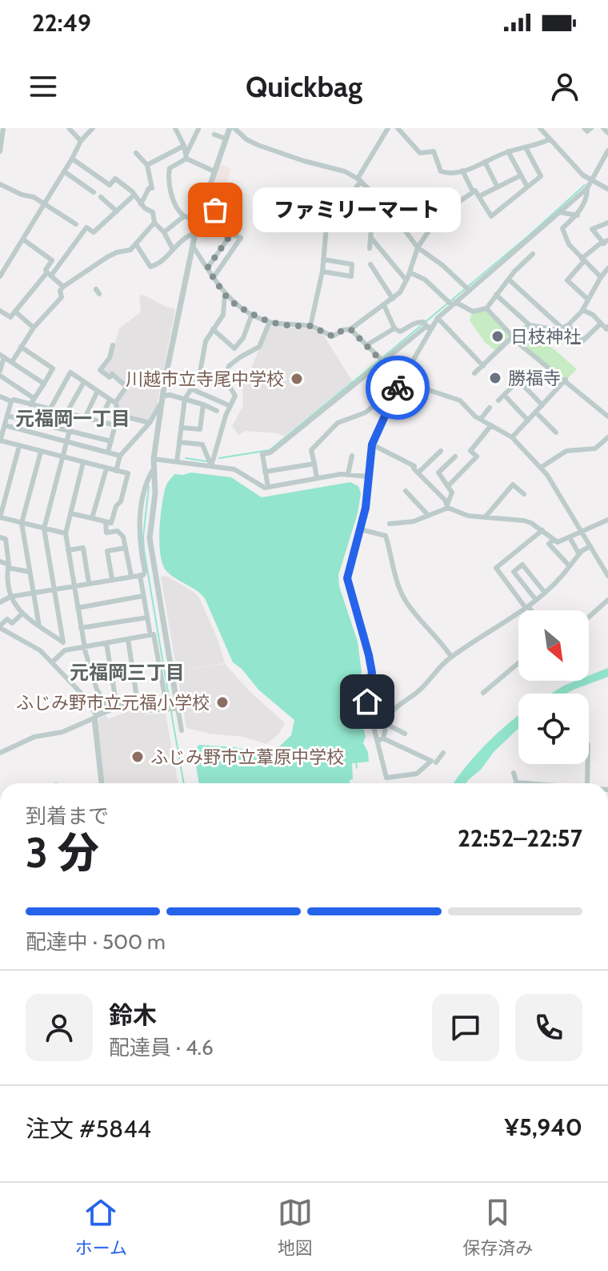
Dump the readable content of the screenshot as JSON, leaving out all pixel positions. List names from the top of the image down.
{
  "districts": ["元福岡一丁目", "元福岡三丁目"],
  "places": [
    "ファミリーマート",
    "日枝神社",
    "勝福寺",
    "川越市立寺尾中学校",
    "ふじみ野市立元福小学校",
    "ふじみ野市立葦原中学校"
  ],
  "north": "bottom right",
  "page": {
    "status": "22:49",
    "header": "Quickbag",
    "bubble": "ファミリーマート",
    "heading": ["3 分", "到着まで", "22:52–22:57"],
    "panel": [
      "鈴木",
      "配達員 · 4.6",
      "注文 #5844",
      "¥5,940"
    ],
    "bar": "配達中 · 500 m",
    "tabs": ["ホーム", "地図", "保存済み"]
  }
}
